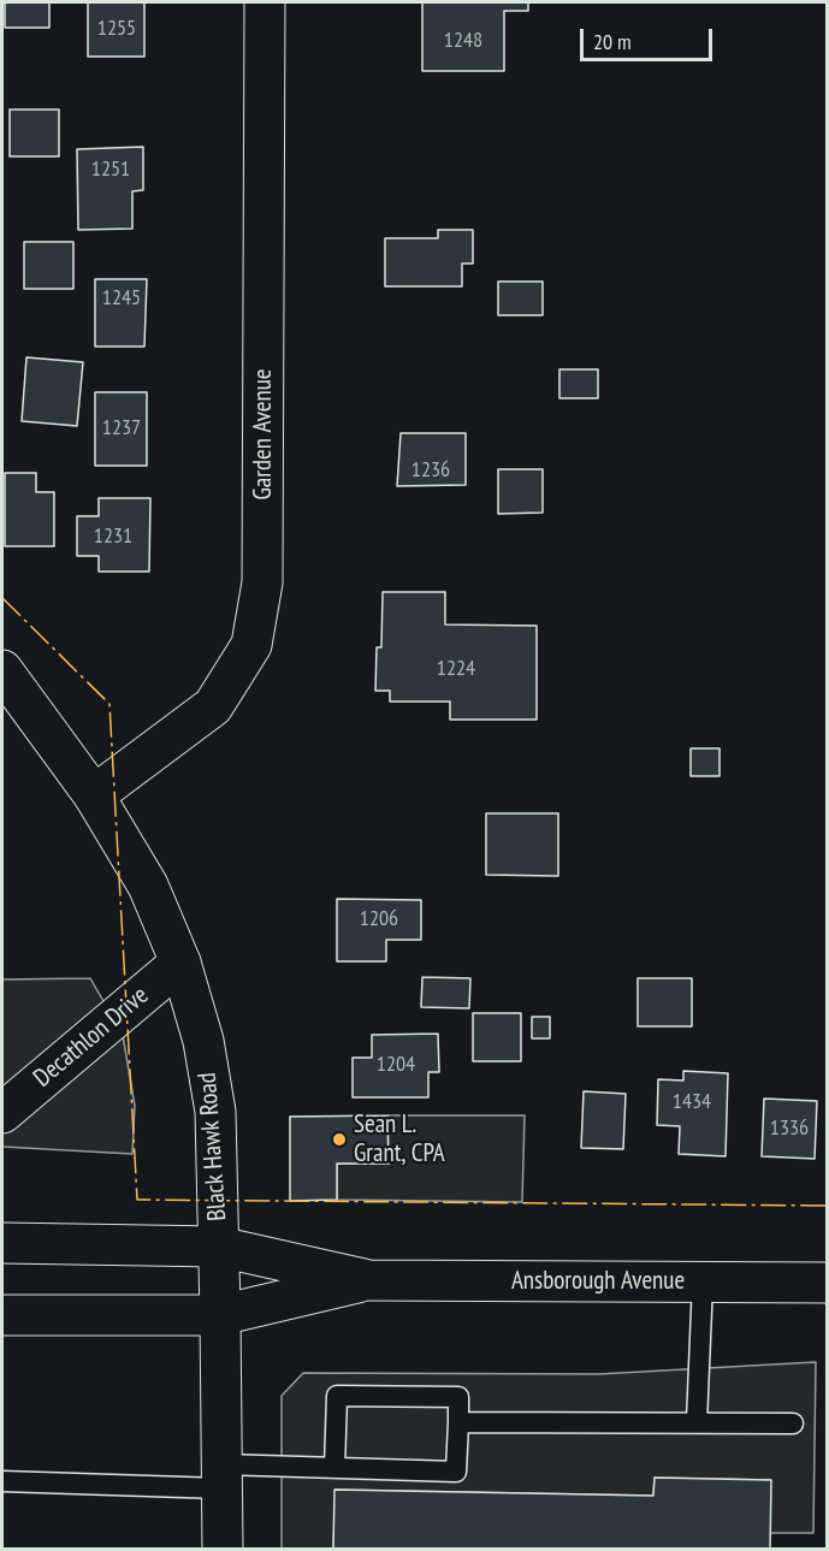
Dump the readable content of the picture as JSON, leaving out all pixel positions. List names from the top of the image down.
{
  "streets": {
    "street": [
      "Garden Avenue",
      "Decathlon Drive",
      "Black Hawk Road",
      "Ansborough Avenue"
    ]
  },
  "crossings": [
    ["Garden Avenue", "Black Hawk Road"],
    ["Decathlon Drive", "Black Hawk Road"],
    ["Black Hawk Road", "Ansborough Avenue"]
  ],
  "places": ["Sean L. Grant, CPA"],
  "house_numbers": [
    "1255",
    "1248",
    "1251",
    "1245",
    "1237",
    "1236",
    "1231",
    "1224",
    "1206",
    "1204",
    "1434",
    "1336"
  ],
  "scale_bar": "20 m"
}
